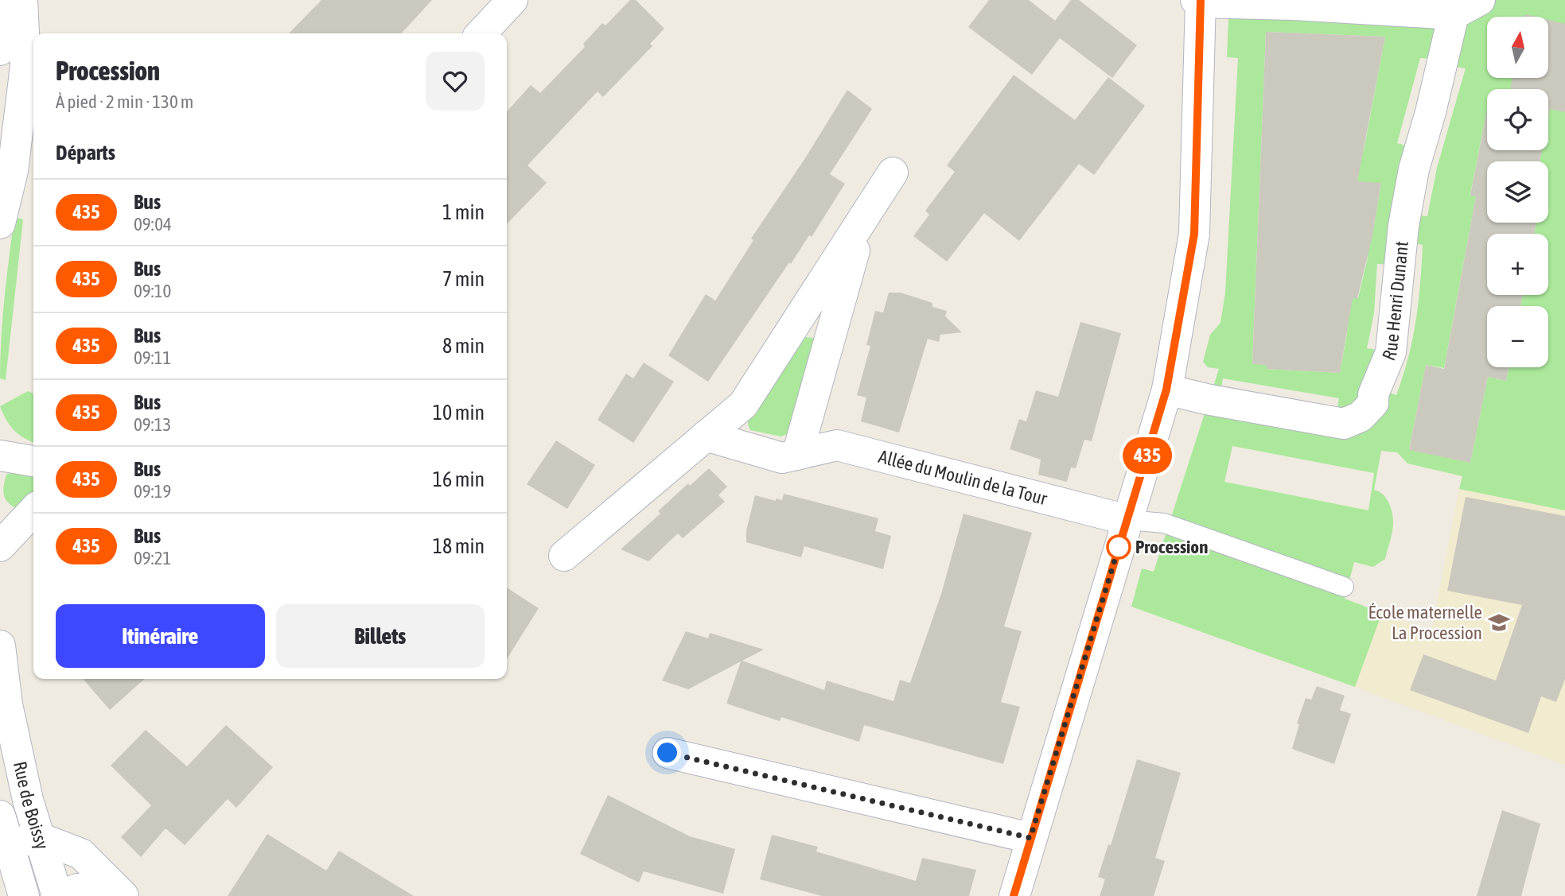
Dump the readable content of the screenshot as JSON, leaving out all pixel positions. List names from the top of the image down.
{
  "streets": {
    "street": ["Rue Henri Dunant", "Allée du Moulin de la Tour", "Rue de Boissy"]
  },
  "places": {
    "other": ["Procession"],
    "school or university": ["École maternelle La Procession"]
  },
  "lines": ["bus line 435"],
  "north": "top",
  "page": {
    "on_map": "435",
    "map_buttons": ["+", "−"],
    "heading": [
      ["Procession", "À pied · 2 min · 130 m"],
      "Départs"
    ],
    "list": [
      {
        "mark": "435",
        "name": "Bus",
        "note": "09:04",
        "value": "1 min"
      },
      {
        "mark": "435",
        "name": "Bus",
        "note": "09:10",
        "value": "7 min"
      },
      {
        "mark": "435",
        "name": "Bus",
        "note": "09:11",
        "value": "8 min"
      },
      {
        "mark": "435",
        "name": "Bus",
        "note": "09:13",
        "value": "10 min"
      },
      {
        "mark": "435",
        "name": "Bus",
        "note": "09:19",
        "value": "16 min"
      },
      {
        "mark": "435",
        "name": "Bus",
        "note": "09:21",
        "value": "18 min"
      }
    ],
    "buttons": ["Itinéraire", "Billets"]
  }
}
